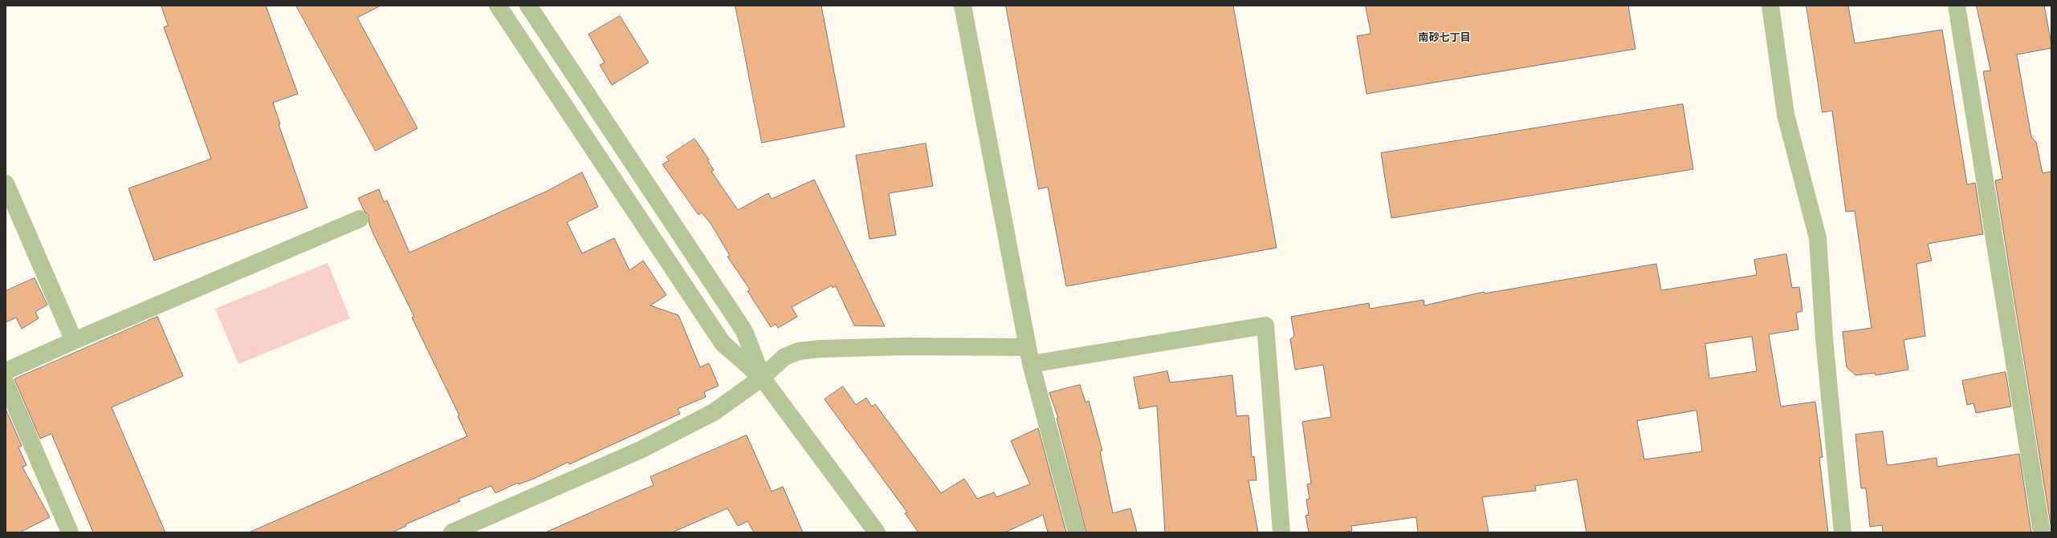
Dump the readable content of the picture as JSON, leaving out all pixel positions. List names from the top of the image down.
{
  "districts": ["南砂七丁目"]
}
